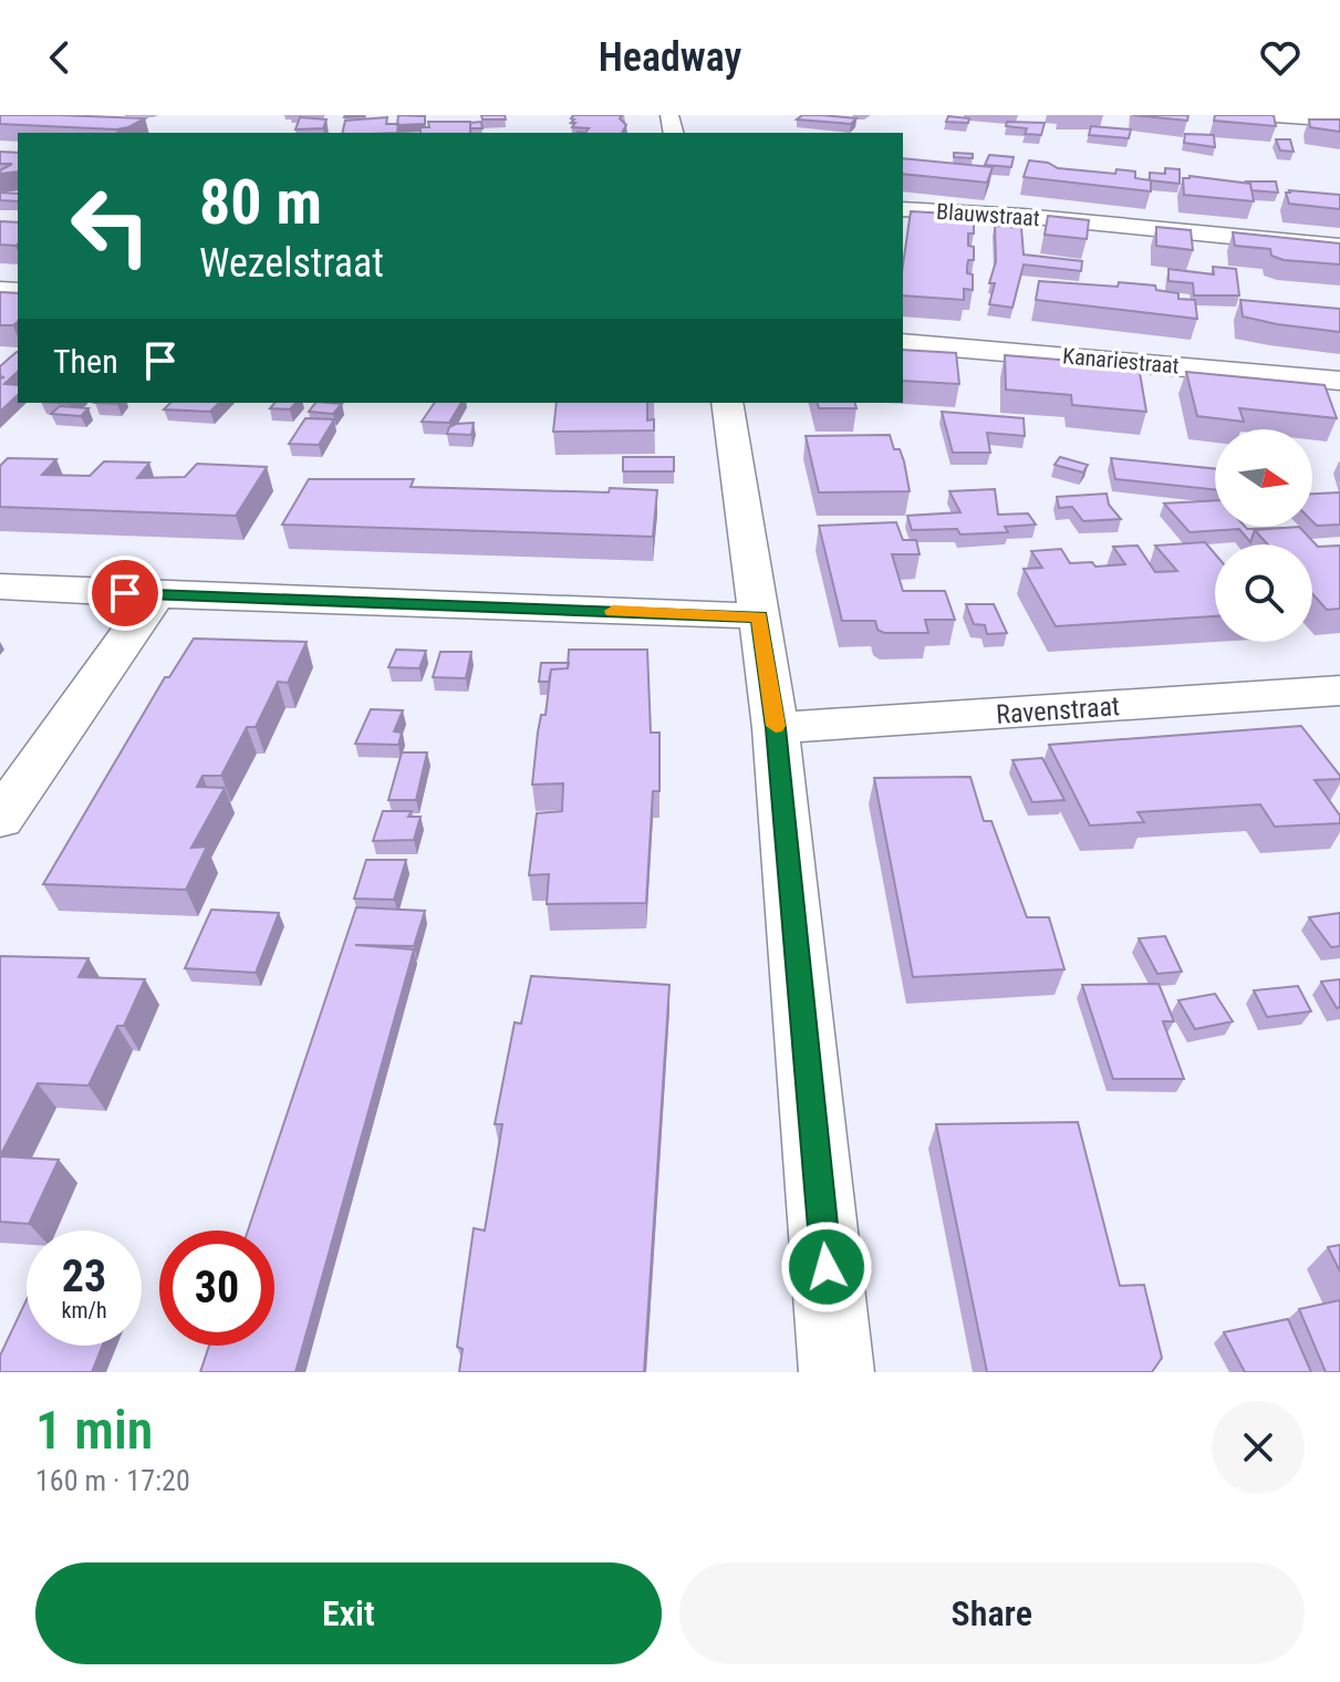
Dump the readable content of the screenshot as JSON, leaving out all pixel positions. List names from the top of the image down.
{
  "streets": {
    "street": ["Blauwstraat", "Kanariestraat", "Ravenstraat"]
  },
  "north": "right",
  "page": {
    "header": "Headway",
    "turn": ["80 m", "Wezelstraat"],
    "then": "Then",
    "speed": "23 km/h",
    "limit": "30",
    "heading": ["1 min", "160 m · 17:20"],
    "buttons": ["Exit", "Share"]
  }
}
